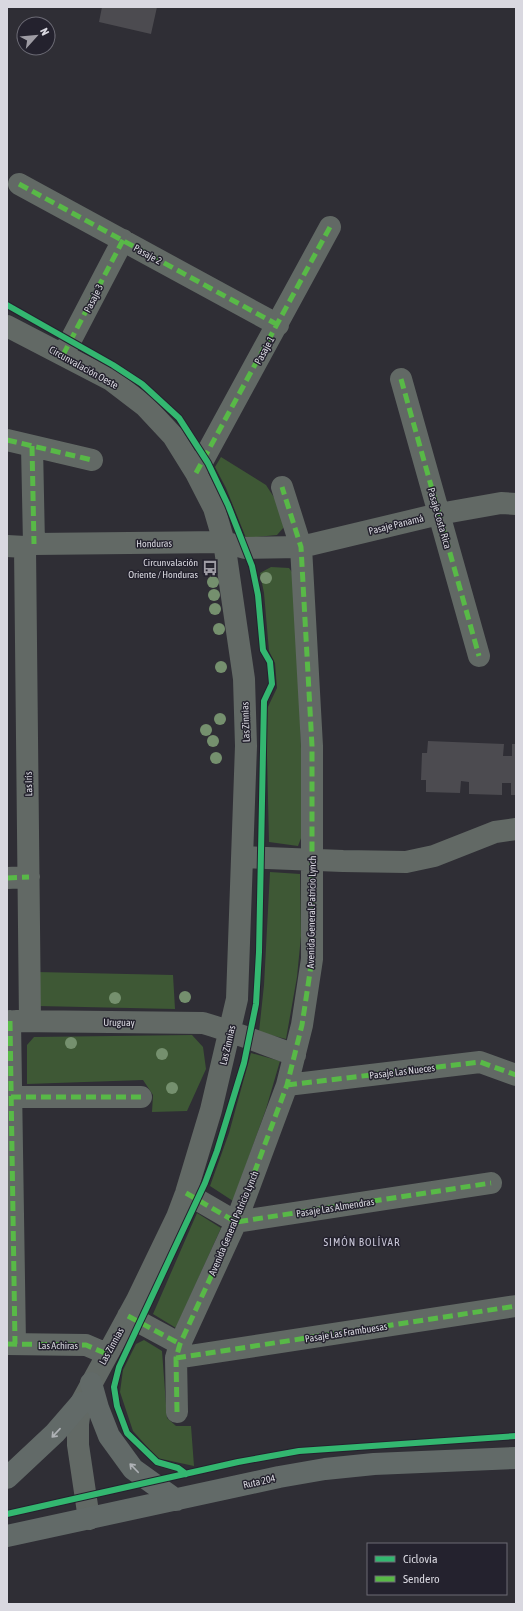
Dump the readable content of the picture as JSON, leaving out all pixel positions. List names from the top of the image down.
{
  "streets": {
    "main road": ["Ruta 204"],
    "street": [
      "Pasaje 2",
      "Pasaje 3",
      "Pasaje 1",
      "Circunvalación Oeste",
      "Pasaje Costa Rica",
      "Pasaje Panamá",
      "Honduras",
      "Las Zinnias",
      "Las Iris",
      "Avenida General Patricio Lynch",
      "Uruguay",
      "Pasaje Las Nueces",
      "Pasaje Las Almendras",
      "Pasaje Las Frambuesas",
      "Las Achiras"
    ]
  },
  "crossings": [
    ["Pasaje 2", "Pasaje 3"],
    ["Pasaje 2", "Pasaje 1"],
    ["Pasaje 3", "Circunvalación Oeste"],
    ["Pasaje 1", "Circunvalación Oeste"],
    ["Circunvalación Oeste", "Honduras"],
    ["Circunvalación Oeste", "Las Zinnias"],
    ["Pasaje Costa Rica", "Pasaje Panamá"],
    ["Pasaje Panamá", "Honduras"],
    ["Pasaje Panamá", "Avenida General Patricio Lynch"],
    ["Honduras", "Las Zinnias"],
    ["Honduras", "Las Iris"],
    ["Honduras", "Avenida General Patricio Lynch"],
    ["Las Zinnias", "Uruguay"],
    ["Las Zinnias", "Las Achiras"],
    ["Las Zinnias", "Ruta 204"],
    ["Las Iris", "Uruguay"],
    ["Las Iris", "Las Achiras"],
    ["Avenida General Patricio Lynch", "Uruguay"],
    ["Avenida General Patricio Lynch", "Pasaje Las Nueces"],
    ["Avenida General Patricio Lynch", "Pasaje Las Almendras"],
    ["Avenida General Patricio Lynch", "Pasaje Las Frambuesas"]
  ],
  "districts": ["SIMÓN BOLÍVAR"],
  "places": {
    "bus stop": ["Circunvalación Oriente / Honduras"]
  },
  "legend": ["Ciclovía", "Sendero"],
  "north": "top right"
}
